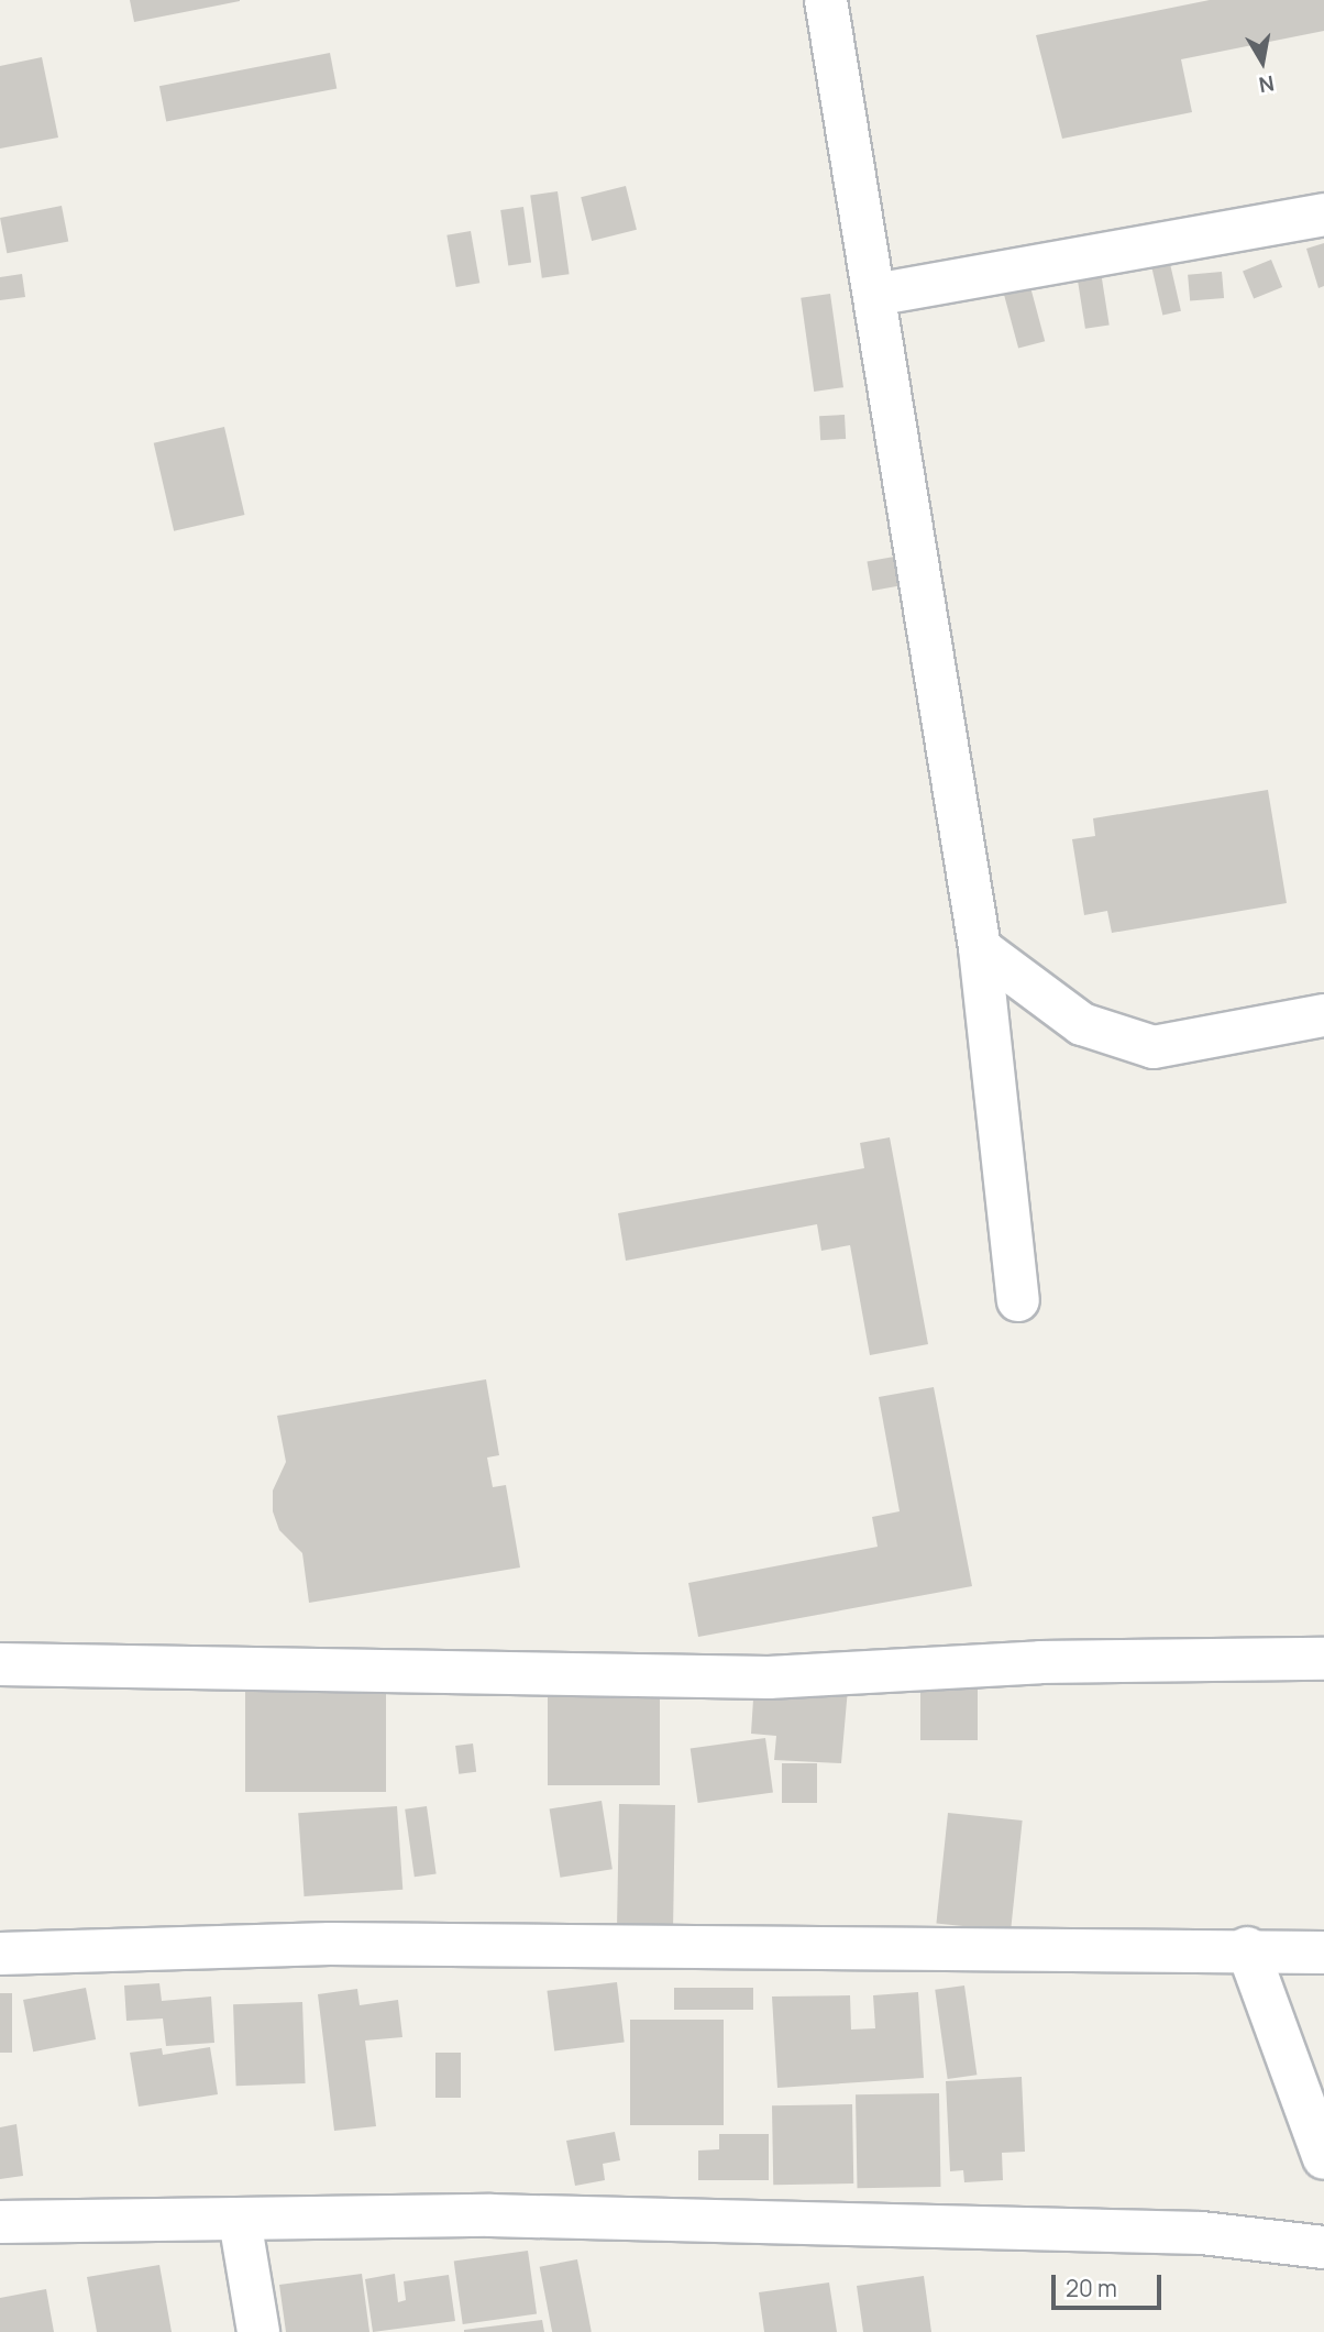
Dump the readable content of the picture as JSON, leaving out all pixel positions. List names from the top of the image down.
{
  "scale_bar": "20 m",
  "north": "bottom"
}
